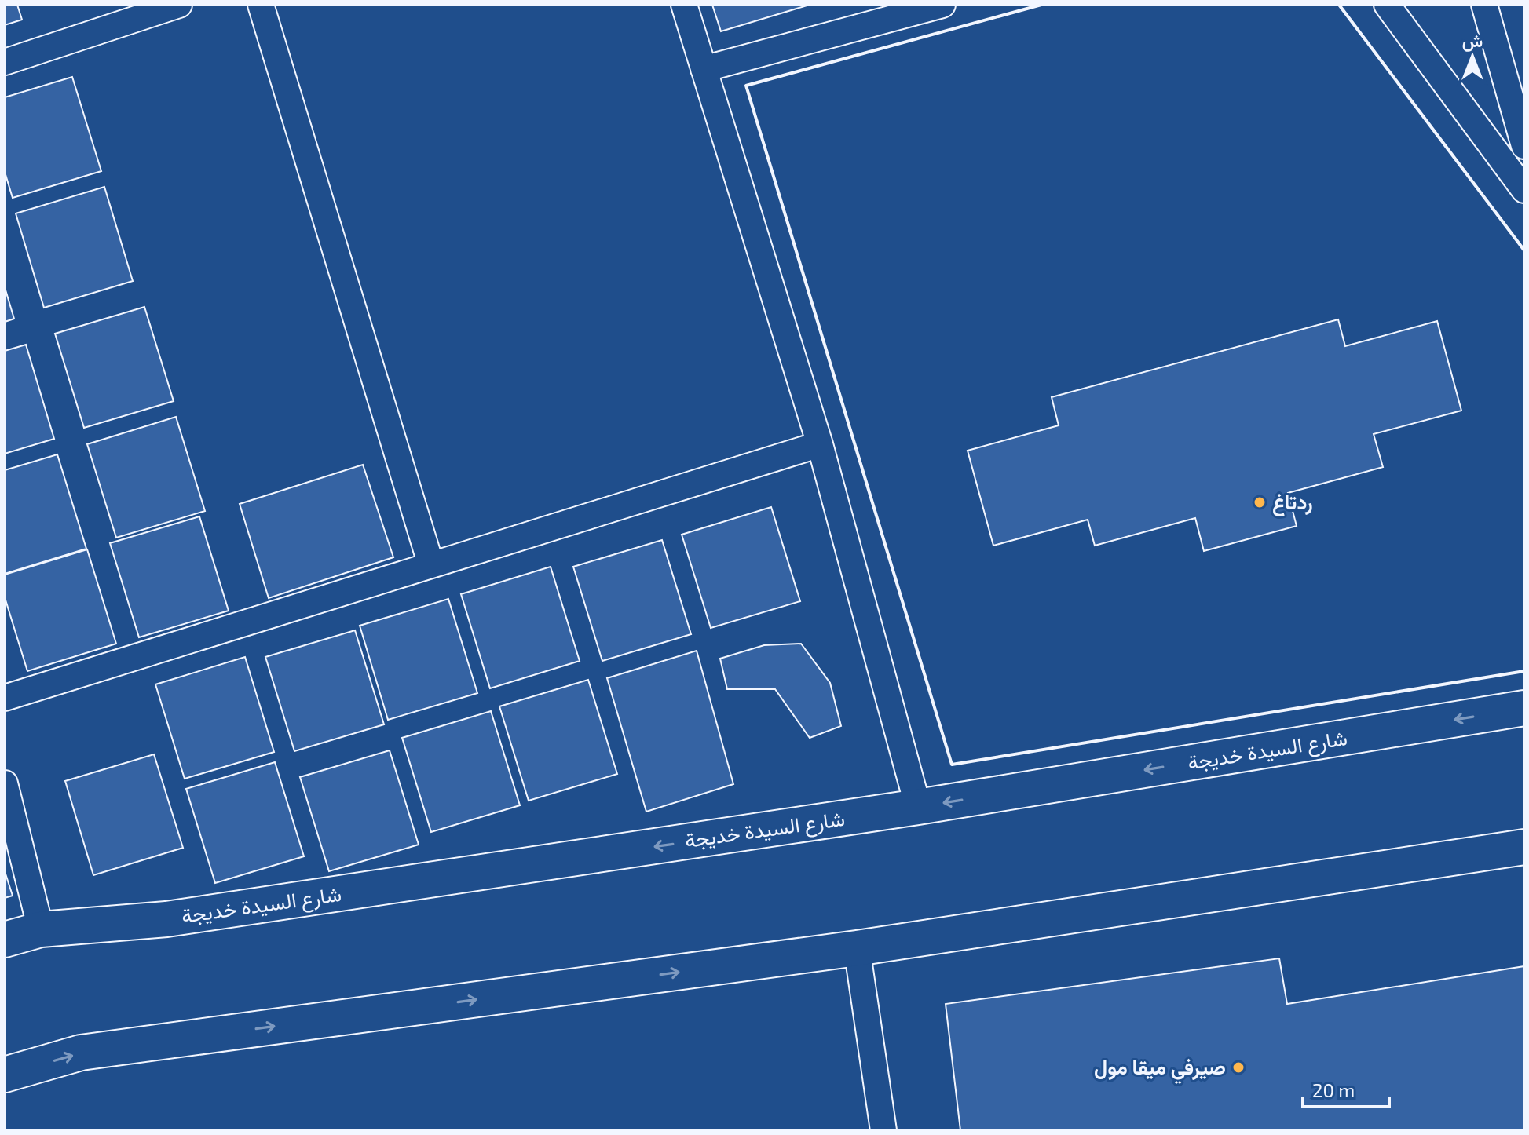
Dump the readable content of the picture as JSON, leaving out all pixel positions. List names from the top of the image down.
{
  "streets": {
    "street": ["شارع السيدة خديجة"]
  },
  "places": ["ردتاغ", "صيرفي ميقا مول"],
  "scale_bar": "20 m",
  "north": "top"
}
